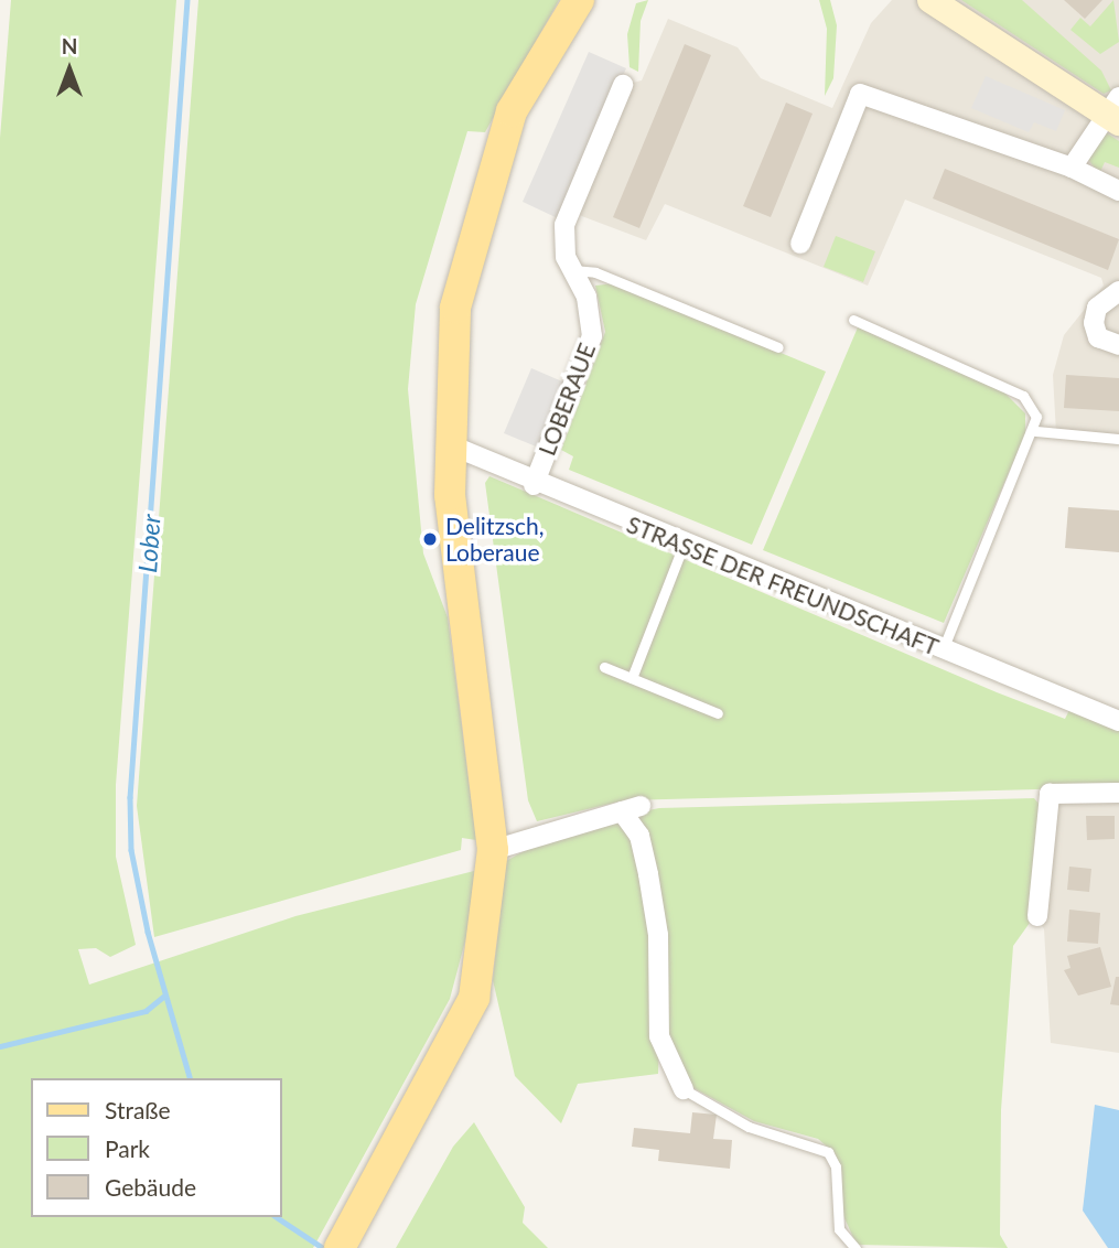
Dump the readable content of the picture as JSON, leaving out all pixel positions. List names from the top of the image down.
{
  "streets": {
    "street": ["LOBERAUE", "STRASSE DER FREUNDSCHAFT"]
  },
  "crossings": [
    ["LOBERAUE", "STRASSE DER FREUNDSCHAFT"]
  ],
  "water": ["Lober"],
  "places": ["Delitzsch, Loberaue"],
  "legend": ["Straße", "Park", "Gebäude"],
  "north": "top"
}
